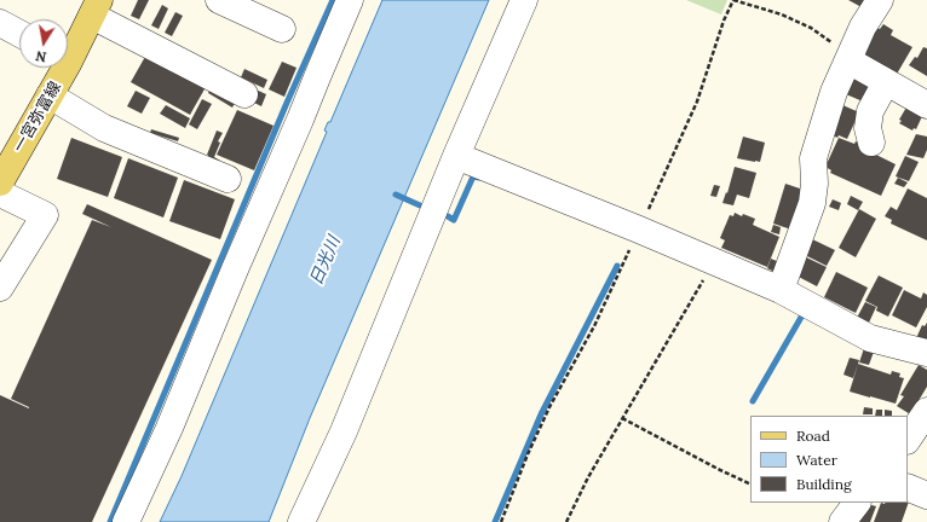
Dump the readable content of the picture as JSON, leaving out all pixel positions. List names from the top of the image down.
{
  "streets": {
    "main road": ["一宮弥富線"]
  },
  "water": ["日光川"],
  "legend": ["Road", "Water", "Building"],
  "north": "bottom"
}
